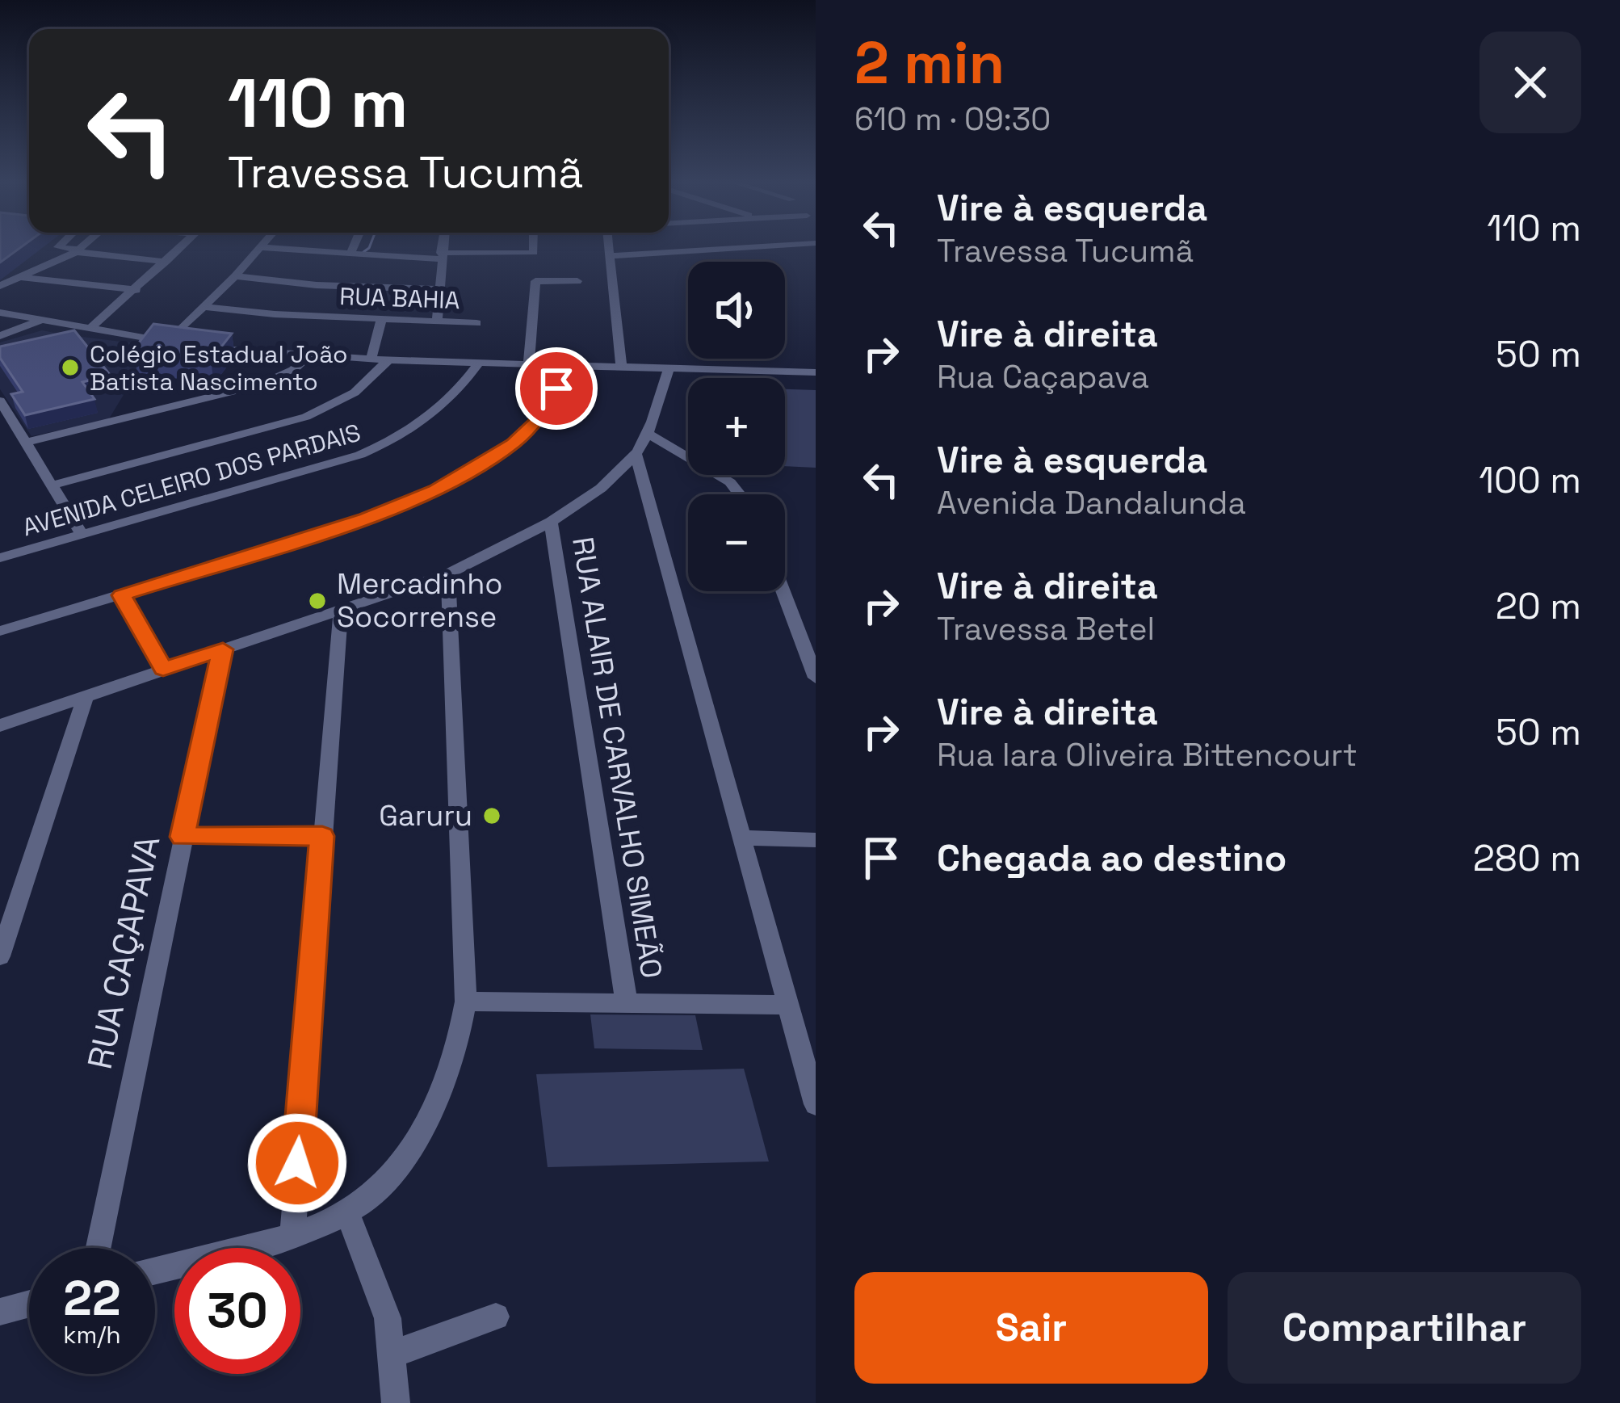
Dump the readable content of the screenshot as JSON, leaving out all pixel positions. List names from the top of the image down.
{
  "streets": {
    "street": [
      "RUA BAHIA",
      "AVENIDA CELEIRO DOS PARDAIS",
      "RUA ALAIR DE CARVALHO SIMEÃO",
      "RUA CAÇAPAVA"
    ]
  },
  "places": ["Colégio Estadual João Batista Nascimento", "Mercadinho Socorrense", "Garuru"],
  "page": {
    "heading": ["2 min", "610 m · 09:30"],
    "turn": ["110 m", "Travessa Tucumã"],
    "list": [
      {
        "name": "Vire à esquerda",
        "note": "Travessa Tucumã",
        "value": "110 m"
      },
      {
        "name": "Vire à direita",
        "note": "Rua Caçapava",
        "value": "50 m"
      },
      {
        "name": "Vire à esquerda",
        "note": "Avenida Dandalunda",
        "value": "100 m"
      },
      {
        "name": "Vire à direita",
        "note": "Travessa Betel",
        "value": "20 m"
      },
      {
        "name": "Vire à direita",
        "note": "Rua Iara Oliveira Bittencourt",
        "value": "50 m"
      },
      {
        "name": "Chegada ao destino",
        "value": "280 m"
      }
    ],
    "map_buttons": ["+", "−"],
    "speed": "22 km/h",
    "limit": "30",
    "buttons": ["Sair", "Compartilhar"]
  }
}
